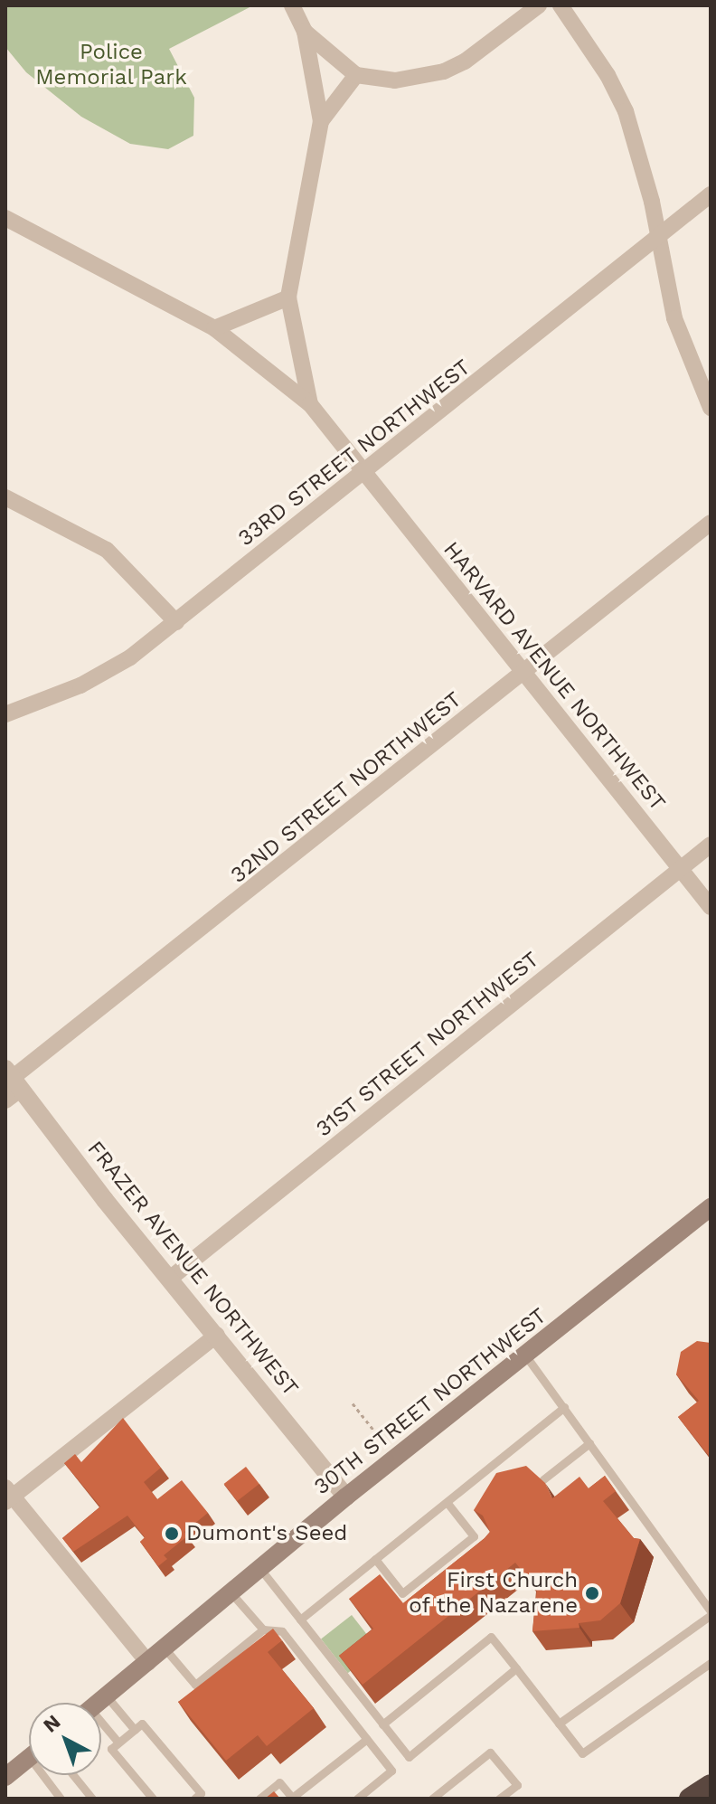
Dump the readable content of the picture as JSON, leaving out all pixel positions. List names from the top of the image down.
{
  "streets": {
    "main road": ["30TH STREET NORTHWEST"],
    "street": [
      "33RD STREET NORTHWEST",
      "HARVARD AVENUE NORTHWEST",
      "32ND STREET NORTHWEST",
      "31ST STREET NORTHWEST",
      "FRAZER AVENUE NORTHWEST"
    ]
  },
  "crossings": [
    ["33RD STREET NORTHWEST", "HARVARD AVENUE NORTHWEST"],
    ["HARVARD AVENUE NORTHWEST", "32ND STREET NORTHWEST"],
    ["HARVARD AVENUE NORTHWEST", "31ST STREET NORTHWEST"],
    ["32ND STREET NORTHWEST", "FRAZER AVENUE NORTHWEST"],
    ["31ST STREET NORTHWEST", "FRAZER AVENUE NORTHWEST"],
    ["FRAZER AVENUE NORTHWEST", "30TH STREET NORTHWEST"]
  ],
  "parks": ["Police Memorial Park"],
  "places": ["Dumont's Seed", "First Church of the Nazarene"],
  "north": "top left"
}
